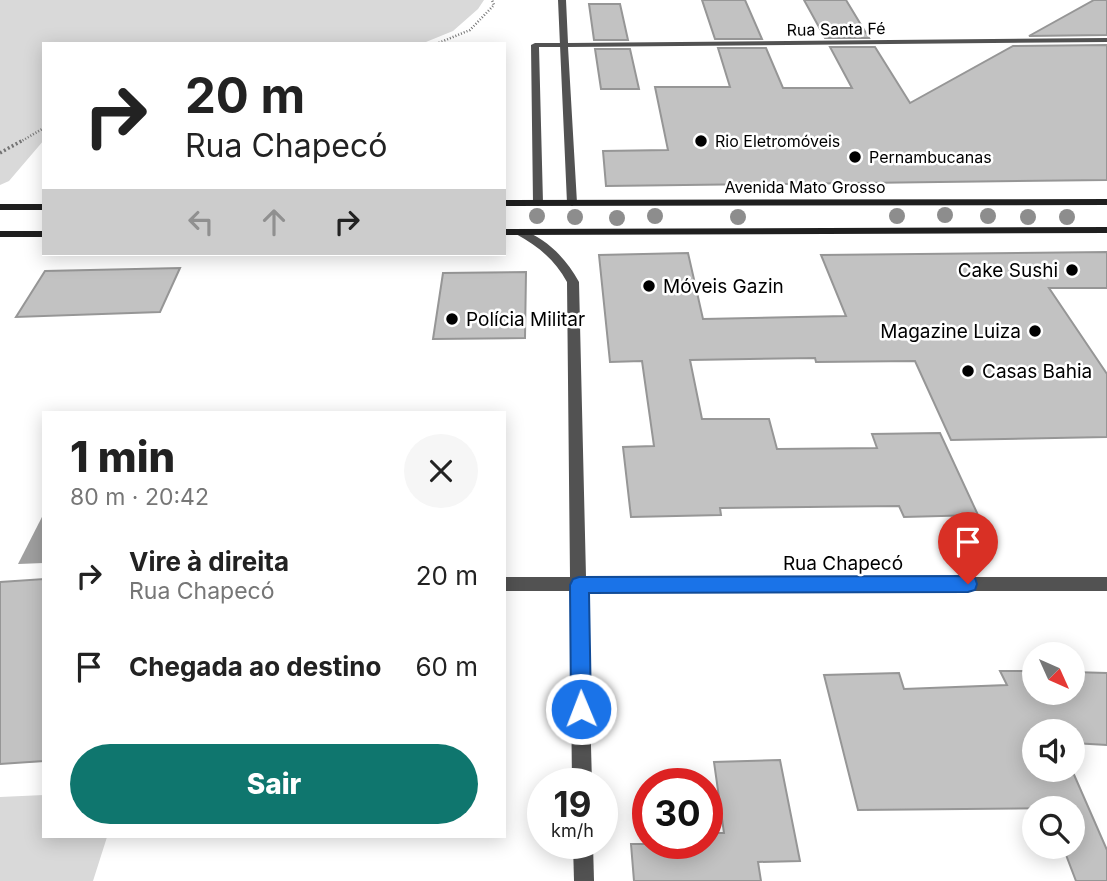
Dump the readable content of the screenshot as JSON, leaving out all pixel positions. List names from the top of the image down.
{
  "streets": {
    "main road": ["Avenida Mato Grosso"],
    "street": ["Rua Santa Fé", "Rua Chapecó"]
  },
  "crossings": [
    ["Rua Santa Fé", "Avenida Mato Grosso"]
  ],
  "places": [
    "Rio Eletromóveis",
    "Pernambucanas",
    "Cake Sushi",
    "Móveis Gazin",
    "Polícia Militar",
    "Magazine Luiza",
    "Casas Bahia"
  ],
  "north": "bottom right",
  "page": {
    "turn": ["20 m", "Rua Chapecó"],
    "heading": ["1 min", "80 m · 20:42"],
    "list": [
      {
        "name": "Vire à direita",
        "note": "Rua Chapecó",
        "value": "20 m"
      },
      {
        "name": "Chegada ao destino",
        "value": "60 m"
      }
    ],
    "buttons": "Sair",
    "speed": "19 km/h",
    "limit": "30"
  }
}
